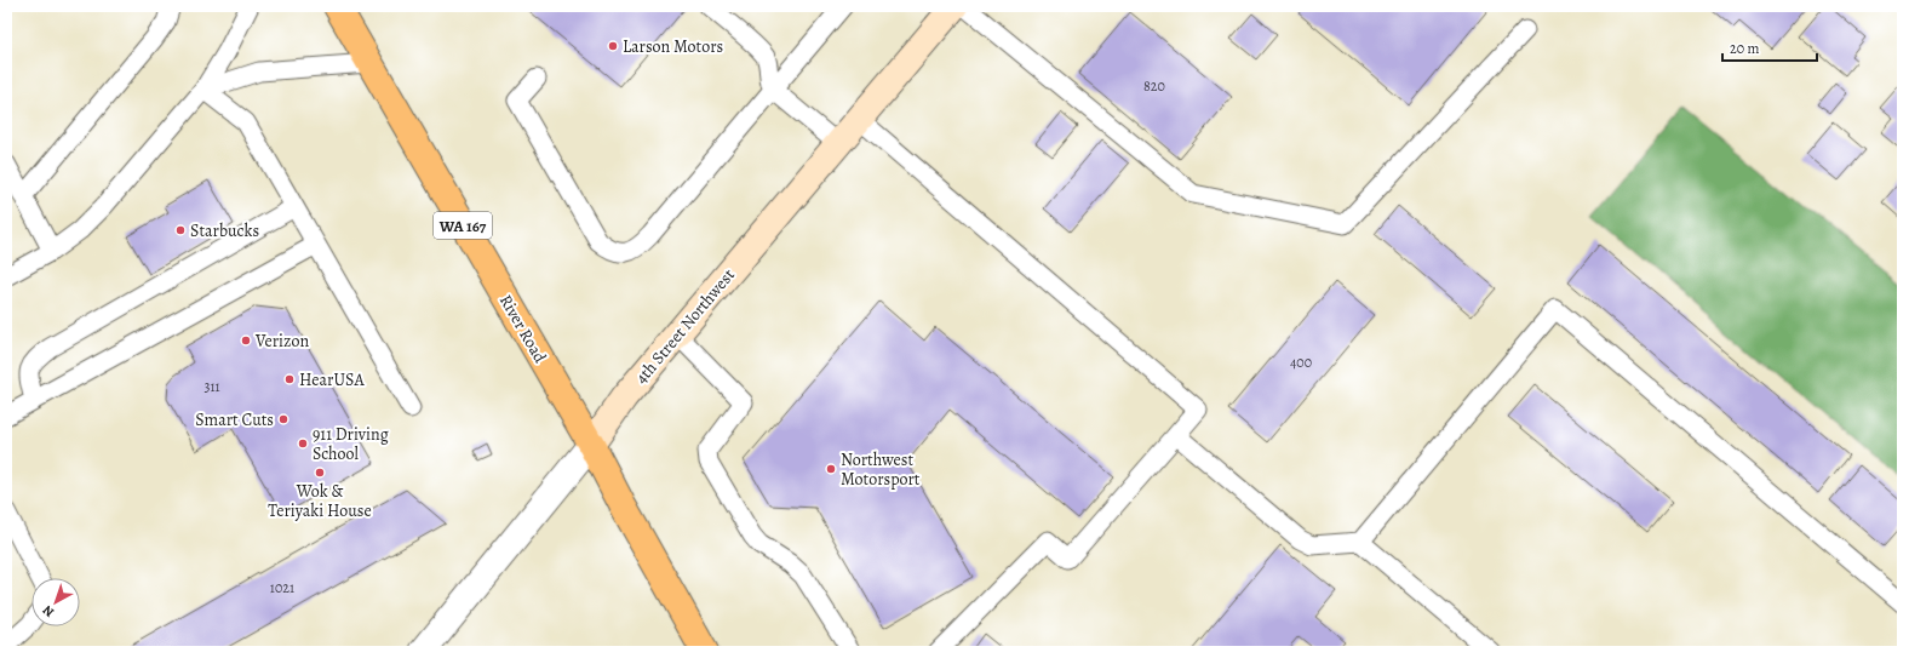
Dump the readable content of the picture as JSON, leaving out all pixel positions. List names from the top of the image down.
{
  "streets": {
    "main road": ["WA 167", "4th Street Northwest", "River Road"]
  },
  "crossings": [
    ["4th Street Northwest", "River Road"]
  ],
  "places": [
    "Larson Motors",
    "Starbucks",
    "Verizon",
    "HearUSA",
    "Smart Cuts",
    "911 Driving School",
    "Northwest Motorsport",
    "Wok & Teriyaki House"
  ],
  "house_numbers": [
    "820",
    "400",
    "311",
    "1021"
  ],
  "scale_bar": "20 m",
  "north": "bottom left"
}
